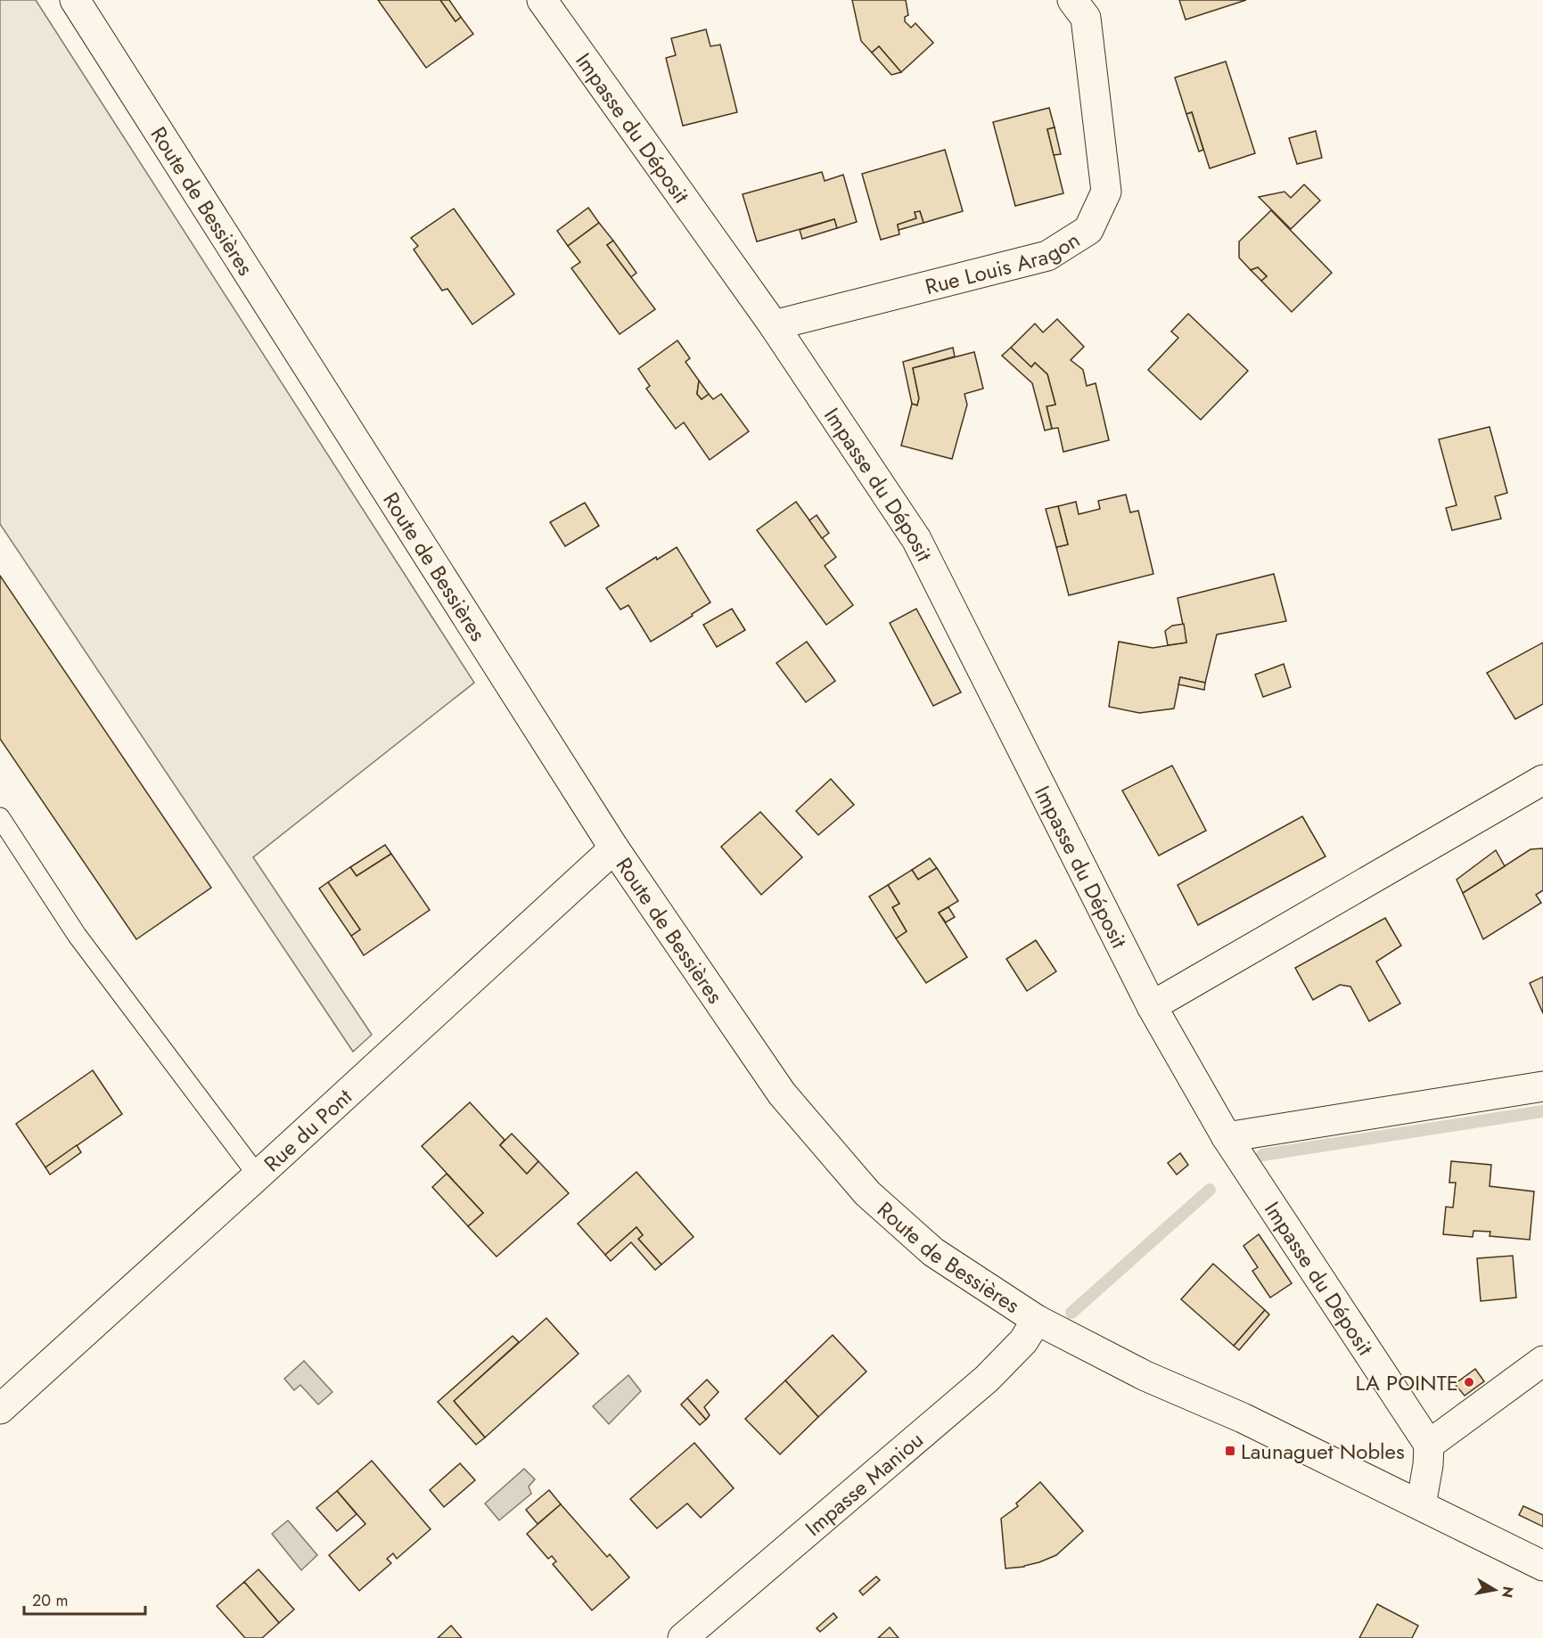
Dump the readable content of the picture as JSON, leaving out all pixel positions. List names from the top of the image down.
{
  "streets": {
    "street": [
      "Impasse du Déposit",
      "Route de Bessières",
      "Rue Louis Aragon",
      "Rue du Pont",
      "Impasse Maniou"
    ]
  },
  "crossings": [
    ["Impasse du Déposit", "Rue Louis Aragon"],
    ["Route de Bessières", "Rue du Pont"],
    ["Route de Bessières", "Impasse Maniou"]
  ],
  "places": {
    "other": ["LA POINTE"],
    "transit": ["Launaguet Nobles"]
  },
  "scale_bar": "20 m",
  "north": "right"
}
